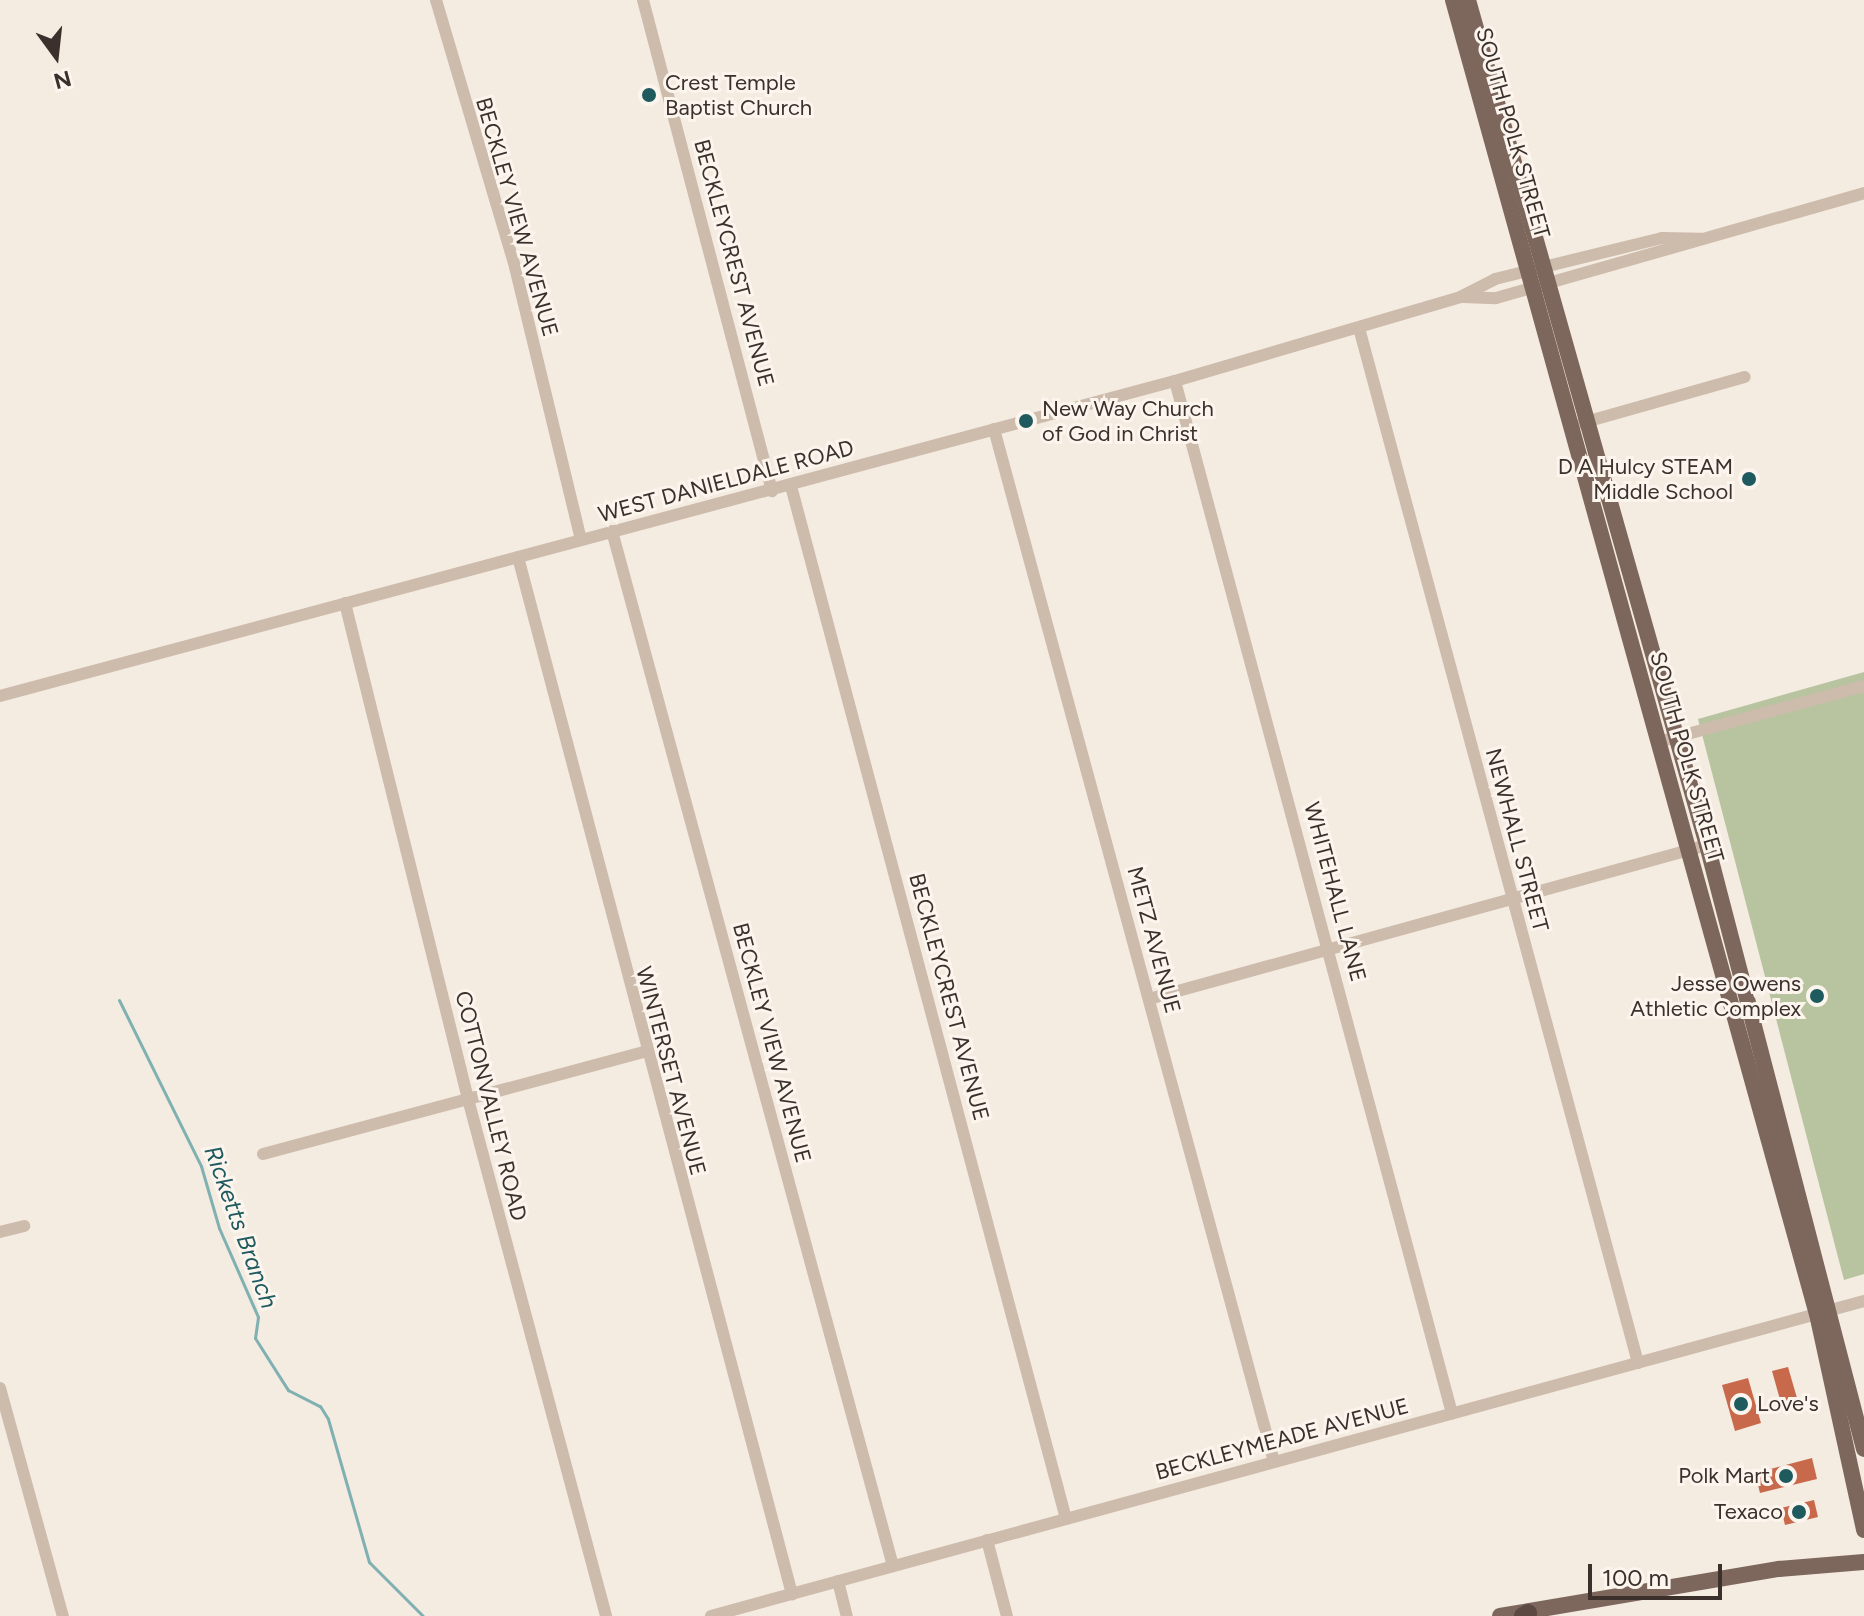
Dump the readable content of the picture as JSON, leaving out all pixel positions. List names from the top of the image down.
{
  "streets": {
    "main road": ["SOUTH POLK STREET"],
    "street": [
      "BECKLEY VIEW AVENUE",
      "BECKLEYCREST AVENUE",
      "WEST DANIELDALE ROAD",
      "NEWHALL STREET",
      "WHITEHALL LANE",
      "METZ AVENUE",
      "WINTERSET AVENUE",
      "COTTONVALLEY ROAD",
      "BECKLEYMEADE AVENUE"
    ]
  },
  "crossings": [
    ["SOUTH POLK STREET", "WEST DANIELDALE ROAD"],
    ["SOUTH POLK STREET", "BECKLEYMEADE AVENUE"],
    ["BECKLEY VIEW AVENUE", "WEST DANIELDALE ROAD"],
    ["BECKLEY VIEW AVENUE", "BECKLEYMEADE AVENUE"],
    ["BECKLEYCREST AVENUE", "WEST DANIELDALE ROAD"],
    ["BECKLEYCREST AVENUE", "BECKLEYMEADE AVENUE"],
    ["WEST DANIELDALE ROAD", "NEWHALL STREET"],
    ["WEST DANIELDALE ROAD", "WHITEHALL LANE"],
    ["WEST DANIELDALE ROAD", "METZ AVENUE"],
    ["WEST DANIELDALE ROAD", "WINTERSET AVENUE"],
    ["WEST DANIELDALE ROAD", "COTTONVALLEY ROAD"],
    ["NEWHALL STREET", "BECKLEYMEADE AVENUE"],
    ["WHITEHALL LANE", "BECKLEYMEADE AVENUE"],
    ["METZ AVENUE", "BECKLEYMEADE AVENUE"],
    ["WINTERSET AVENUE", "BECKLEYMEADE AVENUE"]
  ],
  "water": ["Ricketts Branch"],
  "places": [
    "Crest Temple Baptist Church",
    "New Way Church of God in Christ",
    "D A Hulcy STEAM Middle School",
    "Jesse Owens Athletic Complex",
    "Love's",
    "Polk Mart",
    "Texaco"
  ],
  "scale_bar": "100 m",
  "north": "bottom"
}
